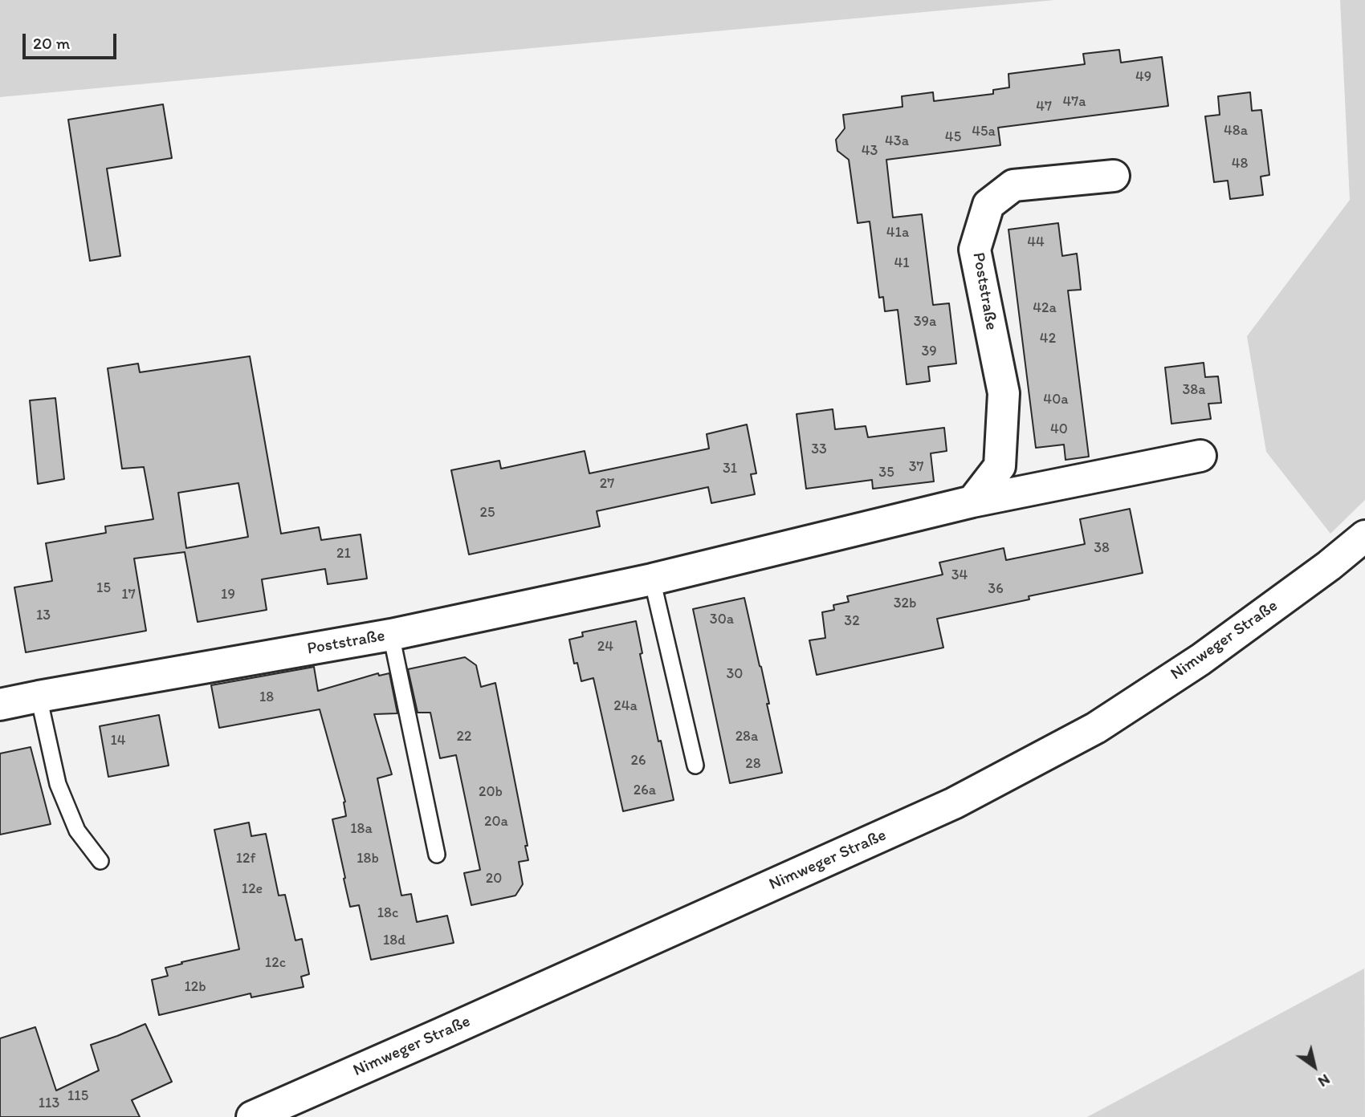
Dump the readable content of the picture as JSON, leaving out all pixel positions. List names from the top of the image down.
{
  "streets": {
    "street": ["Poststraße", "Nimweger Straße"]
  },
  "house_numbers": [
    "49",
    "47a",
    "47",
    "48a",
    "45a",
    "45",
    "43a",
    "43",
    "48",
    "41a",
    "44",
    "41",
    "42a",
    "39a",
    "42",
    "39",
    "38a",
    "40a",
    "40",
    "33",
    "37",
    "31",
    "35",
    "27",
    "25",
    "38",
    "21",
    "34",
    "15",
    "36",
    "17",
    "19",
    "32b",
    "13",
    "30a",
    "32",
    "24",
    "30",
    "18",
    "24a",
    "22",
    "28a",
    "14",
    "26",
    "28",
    "26a",
    "20b",
    "20a",
    "18a",
    "12f",
    "18b",
    "20",
    "12e",
    "18c",
    "18d",
    "12c",
    "12b",
    "115",
    "113"
  ],
  "scale_bar": "20 m",
  "north": "bottom right"
}
